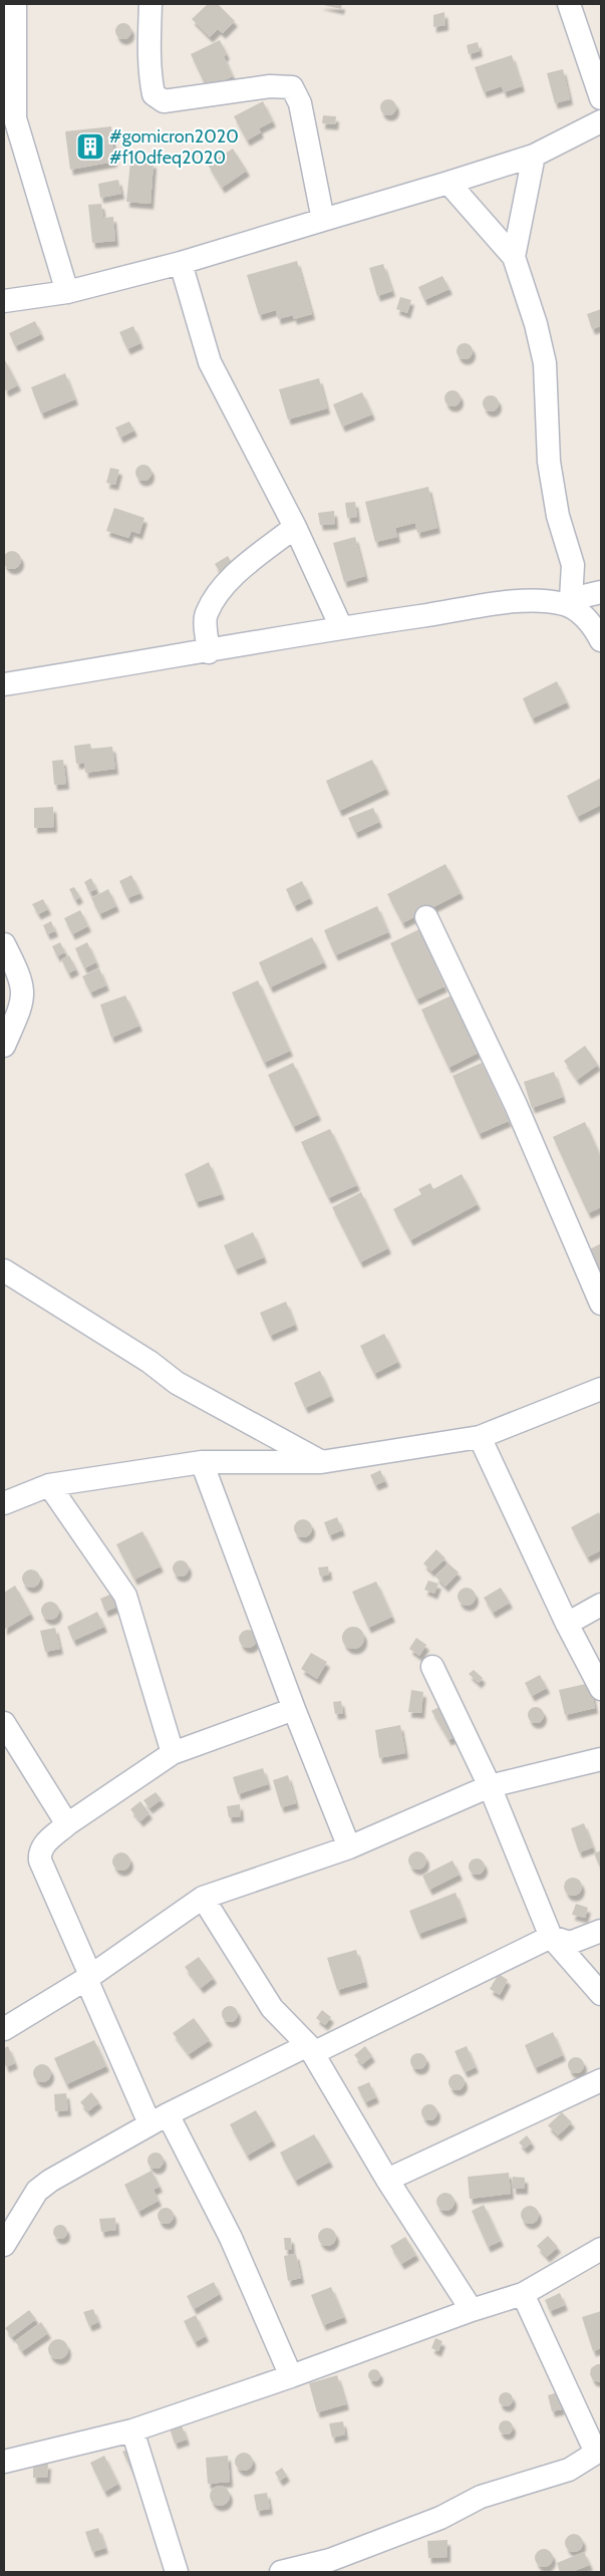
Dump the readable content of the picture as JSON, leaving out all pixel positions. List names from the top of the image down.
{
  "places": {
    "building": ["#gomicron2020 #f10dfeq2020"]
  }
}
